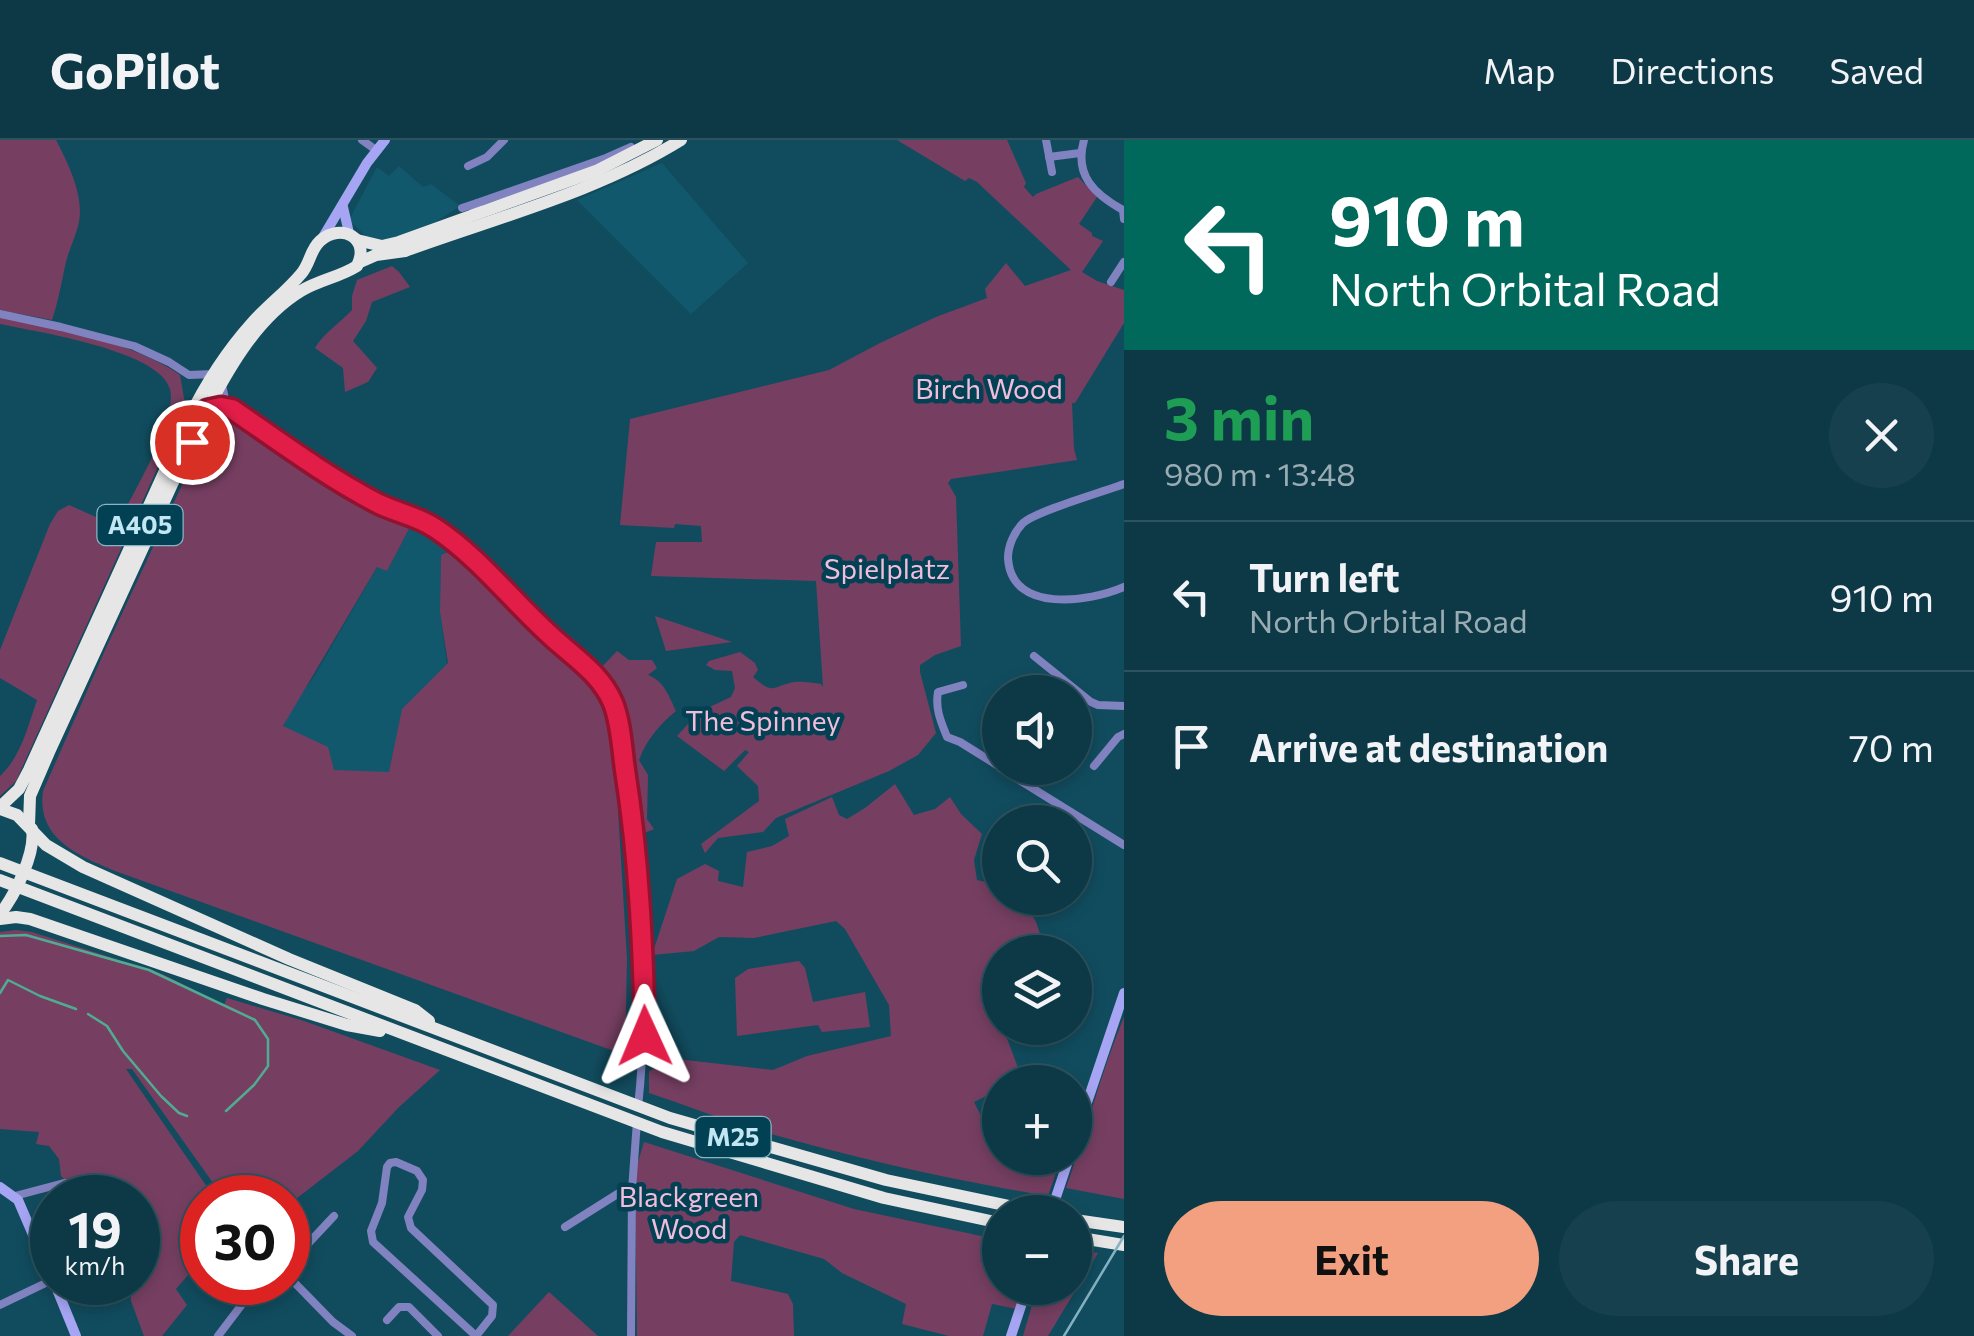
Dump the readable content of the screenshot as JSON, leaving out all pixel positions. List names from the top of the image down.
{
  "streets": {
    "highway": ["A405", "M25"]
  },
  "crossings": [
    ["A405", "M25"]
  ],
  "parks": [
    "Birch Wood",
    "Spielplatz",
    "The Spinney",
    "Blackgreen Wood"
  ],
  "page": {
    "header": "GoPilot",
    "nav": ["Map", "Directions", "Saved"],
    "turn": ["910 m", "North Orbital Road"],
    "heading": ["3 min", "980 m · 13:48"],
    "list": [
      {
        "name": "Turn left",
        "note": "North Orbital Road",
        "value": "910 m"
      },
      {
        "name": "Arrive at destination",
        "value": "70 m"
      }
    ],
    "map_buttons": ["+", "−"],
    "speed": "19 km/h",
    "limit": "30",
    "buttons": ["Exit", "Share"]
  }
}
